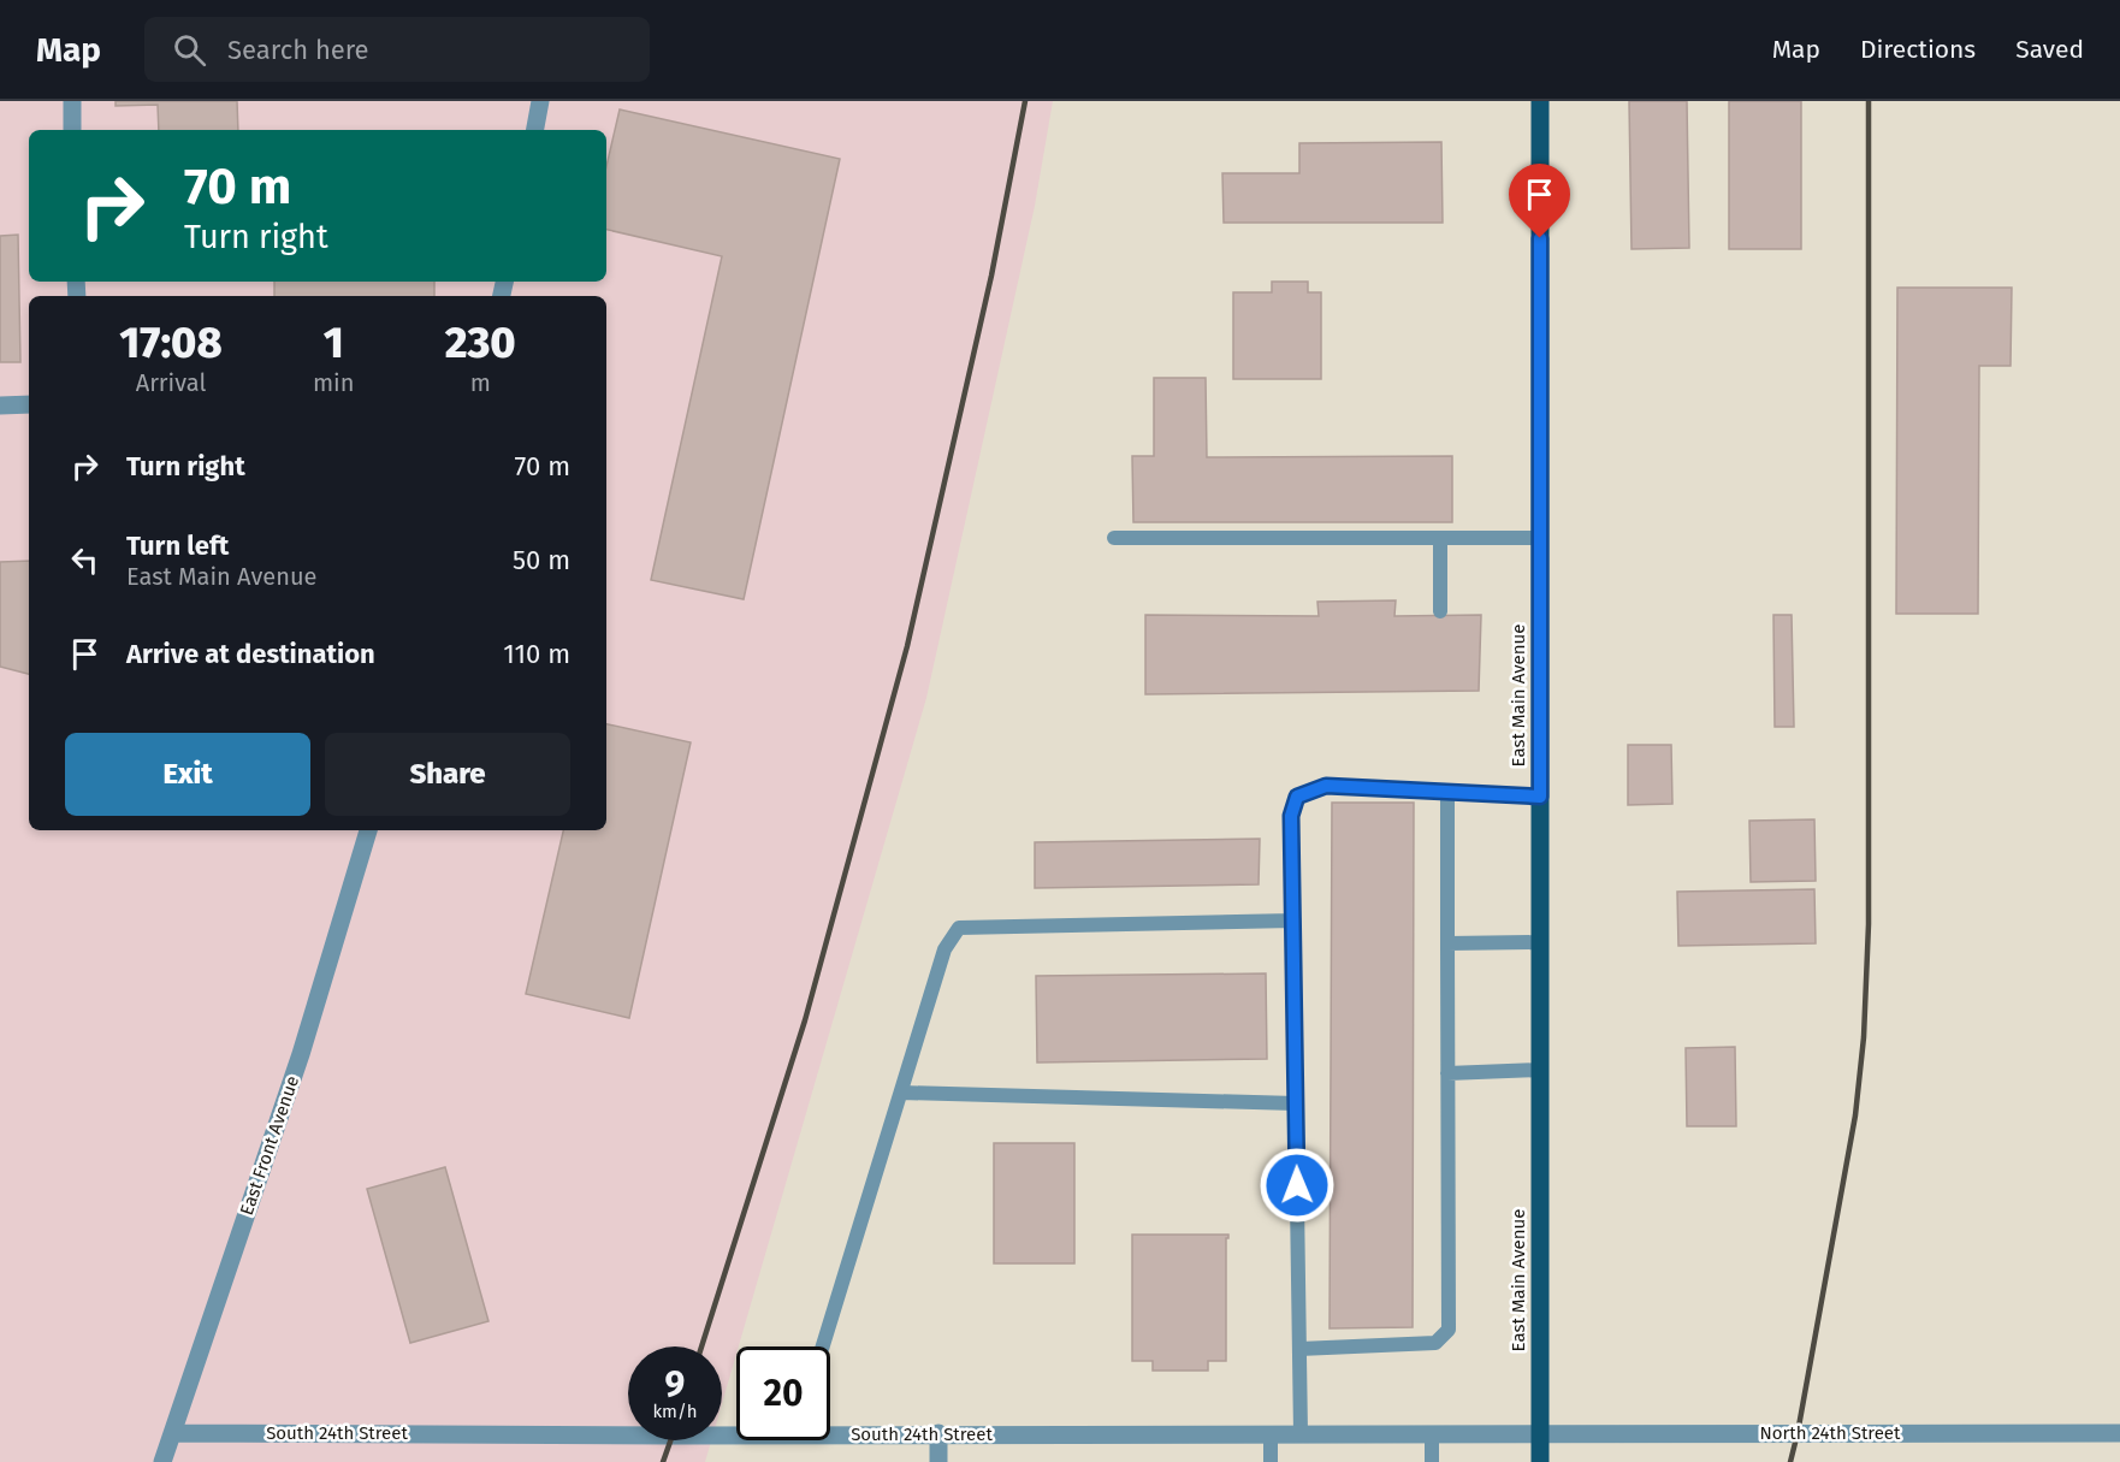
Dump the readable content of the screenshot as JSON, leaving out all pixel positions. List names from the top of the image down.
{
  "streets": {
    "main road": ["East Main Avenue"],
    "street": ["East Front Avenue", "South 24th Street", "North 24th Street"]
  },
  "crossings": [
    ["East Main Avenue", "South 24th Street"],
    ["East Main Avenue", "North 24th Street"],
    ["East Front Avenue", "South 24th Street"],
    ["South 24th Street", "North 24th Street"]
  ],
  "page": {
    "header": "Map",
    "search": "Search here",
    "nav": ["Map", "Directions", "Saved"],
    "turn": ["70 m", "Turn right"],
    "eta": [
      "17:08",
      "Arrival",
      "1",
      "min",
      "230",
      "m"
    ],
    "list": [
      {
        "name": "Turn right",
        "value": "70 m"
      },
      {
        "name": "Turn left",
        "note": "East Main Avenue",
        "value": "50 m"
      },
      {
        "name": "Arrive at destination",
        "value": "110 m"
      }
    ],
    "buttons": ["Exit", "Share"],
    "speed": "9 km/h",
    "limit": "20"
  }
}
